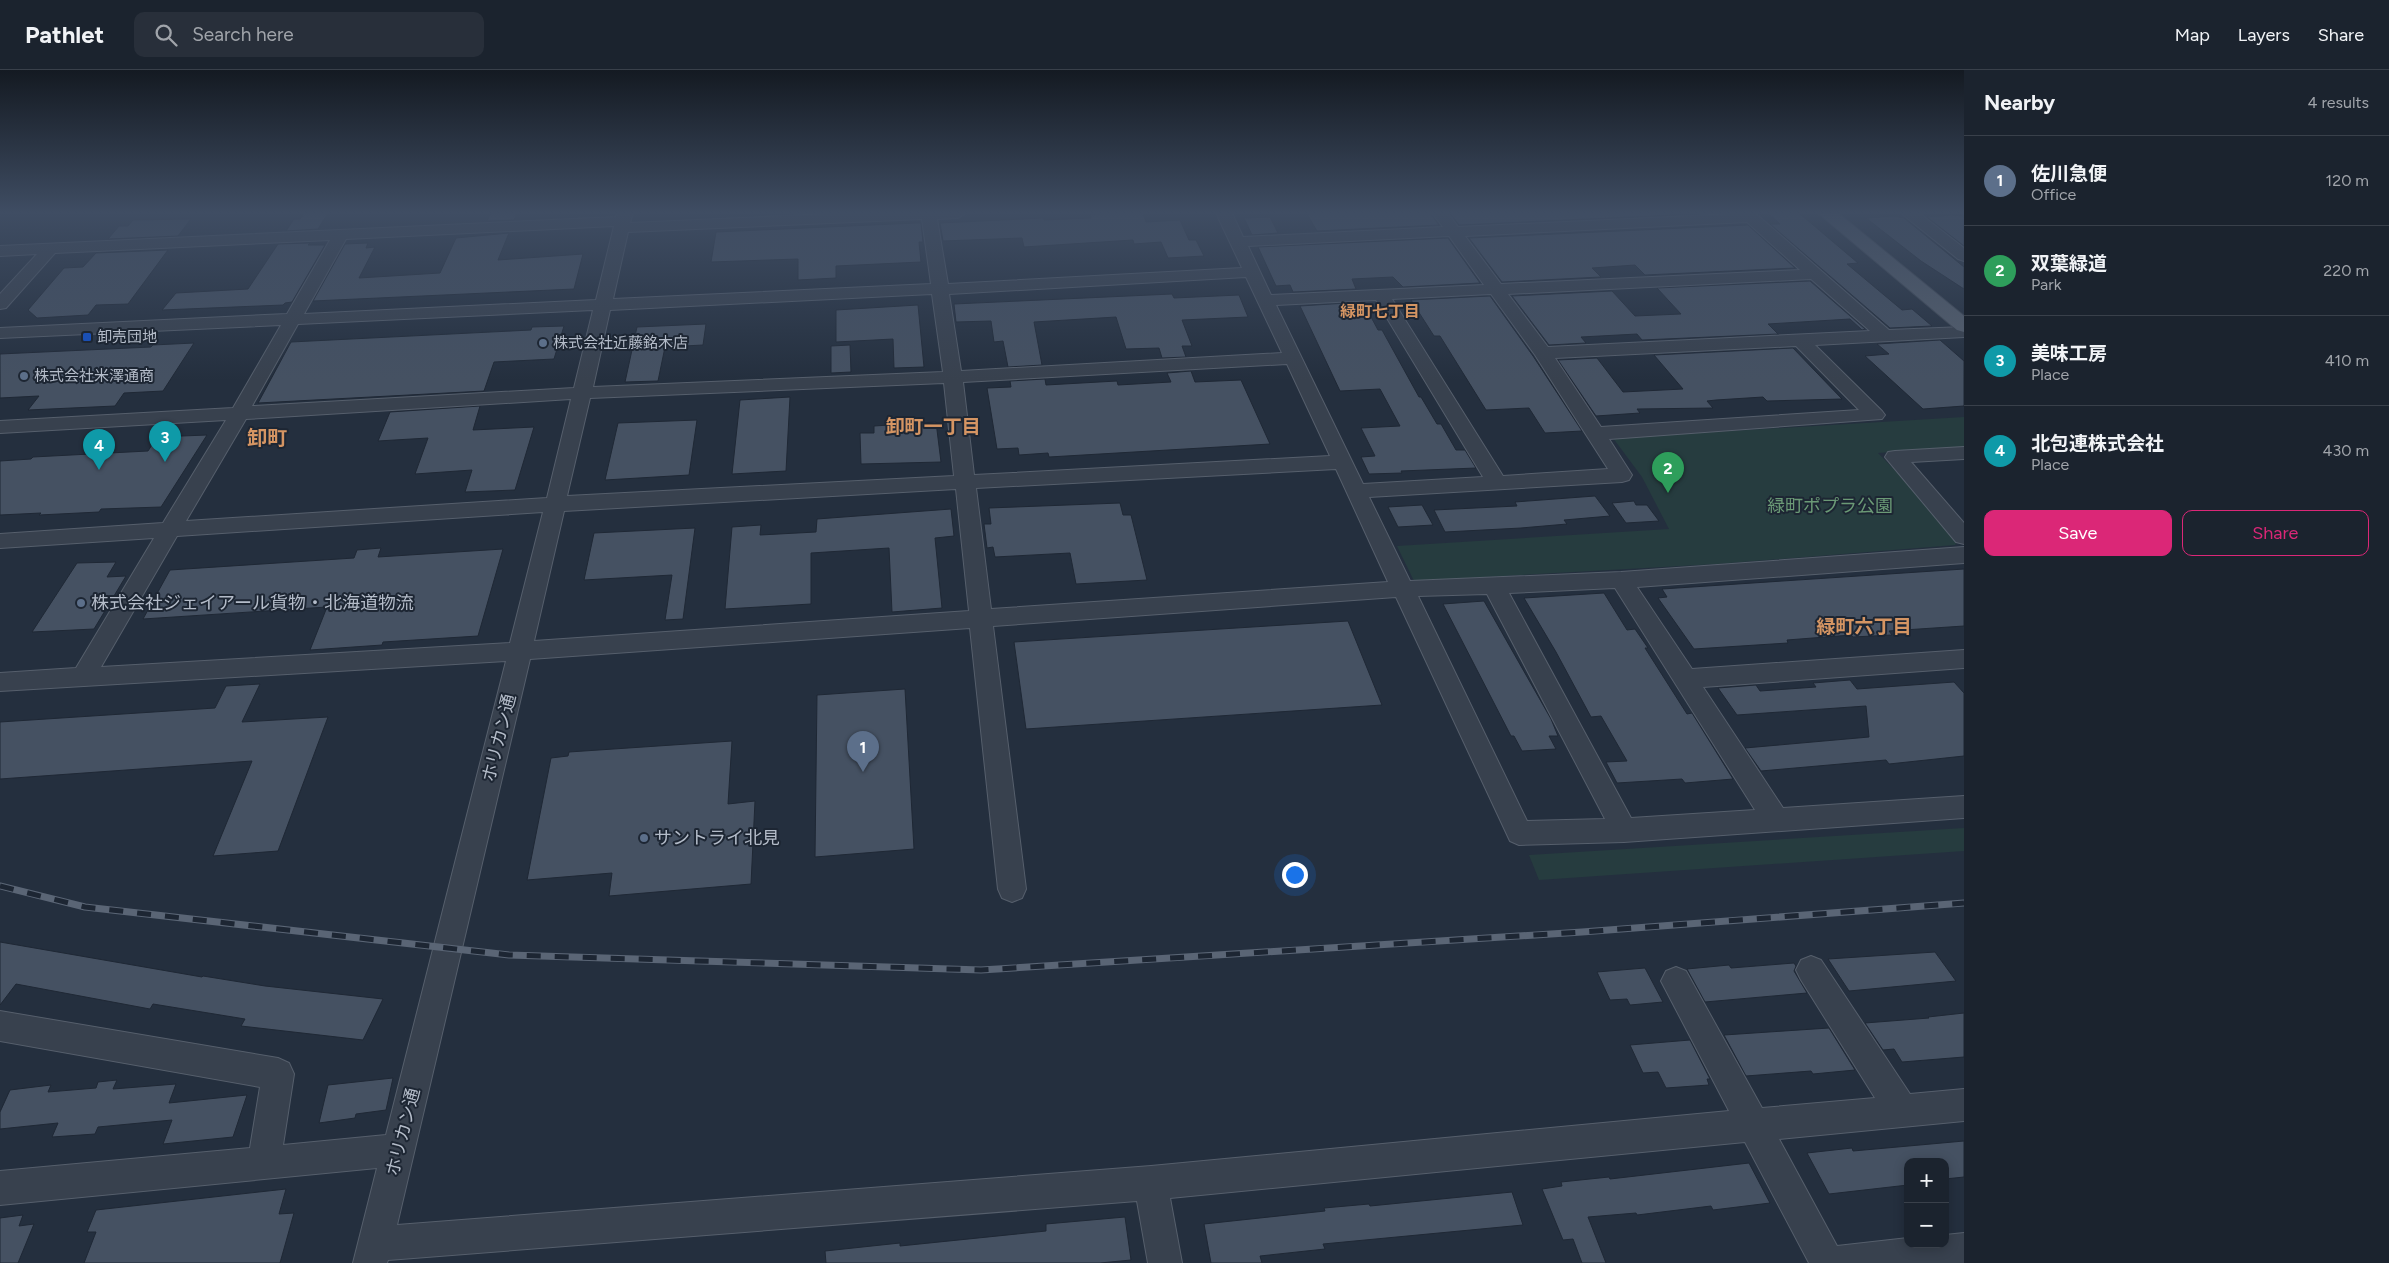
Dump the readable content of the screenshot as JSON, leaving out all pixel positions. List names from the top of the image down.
{
  "streets": {
    "street": ["ホリカン通"]
  },
  "districts": [
    "緑町七丁目",
    "卸町一丁目",
    "卸町",
    "緑町六丁目"
  ],
  "parks": ["緑町ポプラ公園"],
  "places": {
    "transit": ["卸売団地"],
    "other": [
      "株式会社近藤銘木店",
      "株式会社米澤通商",
      "株式会社ジェイアール貨物・北海道物流",
      "サントライ北見"
    ]
  },
  "page": {
    "header": "Pathlet",
    "search": "Search here",
    "nav": ["Map", "Layers", "Share"],
    "heading": ["Nearby", "4 results"],
    "list": [
      {
        "mark": "1",
        "name": "佐川急便",
        "note": "Office",
        "value": "120 m"
      },
      {
        "mark": "2",
        "name": "双葉緑道",
        "note": "Park",
        "value": "220 m"
      },
      {
        "mark": "3",
        "name": "美味工房",
        "note": "Place",
        "value": "410 m"
      },
      {
        "mark": "4",
        "name": "北包連株式会社",
        "note": "Place",
        "value": "430 m"
      }
    ],
    "pins": [
      "3",
      "4",
      "2",
      "1"
    ],
    "buttons": ["Save", "Share"],
    "map_buttons": ["+", "−"]
  }
}
